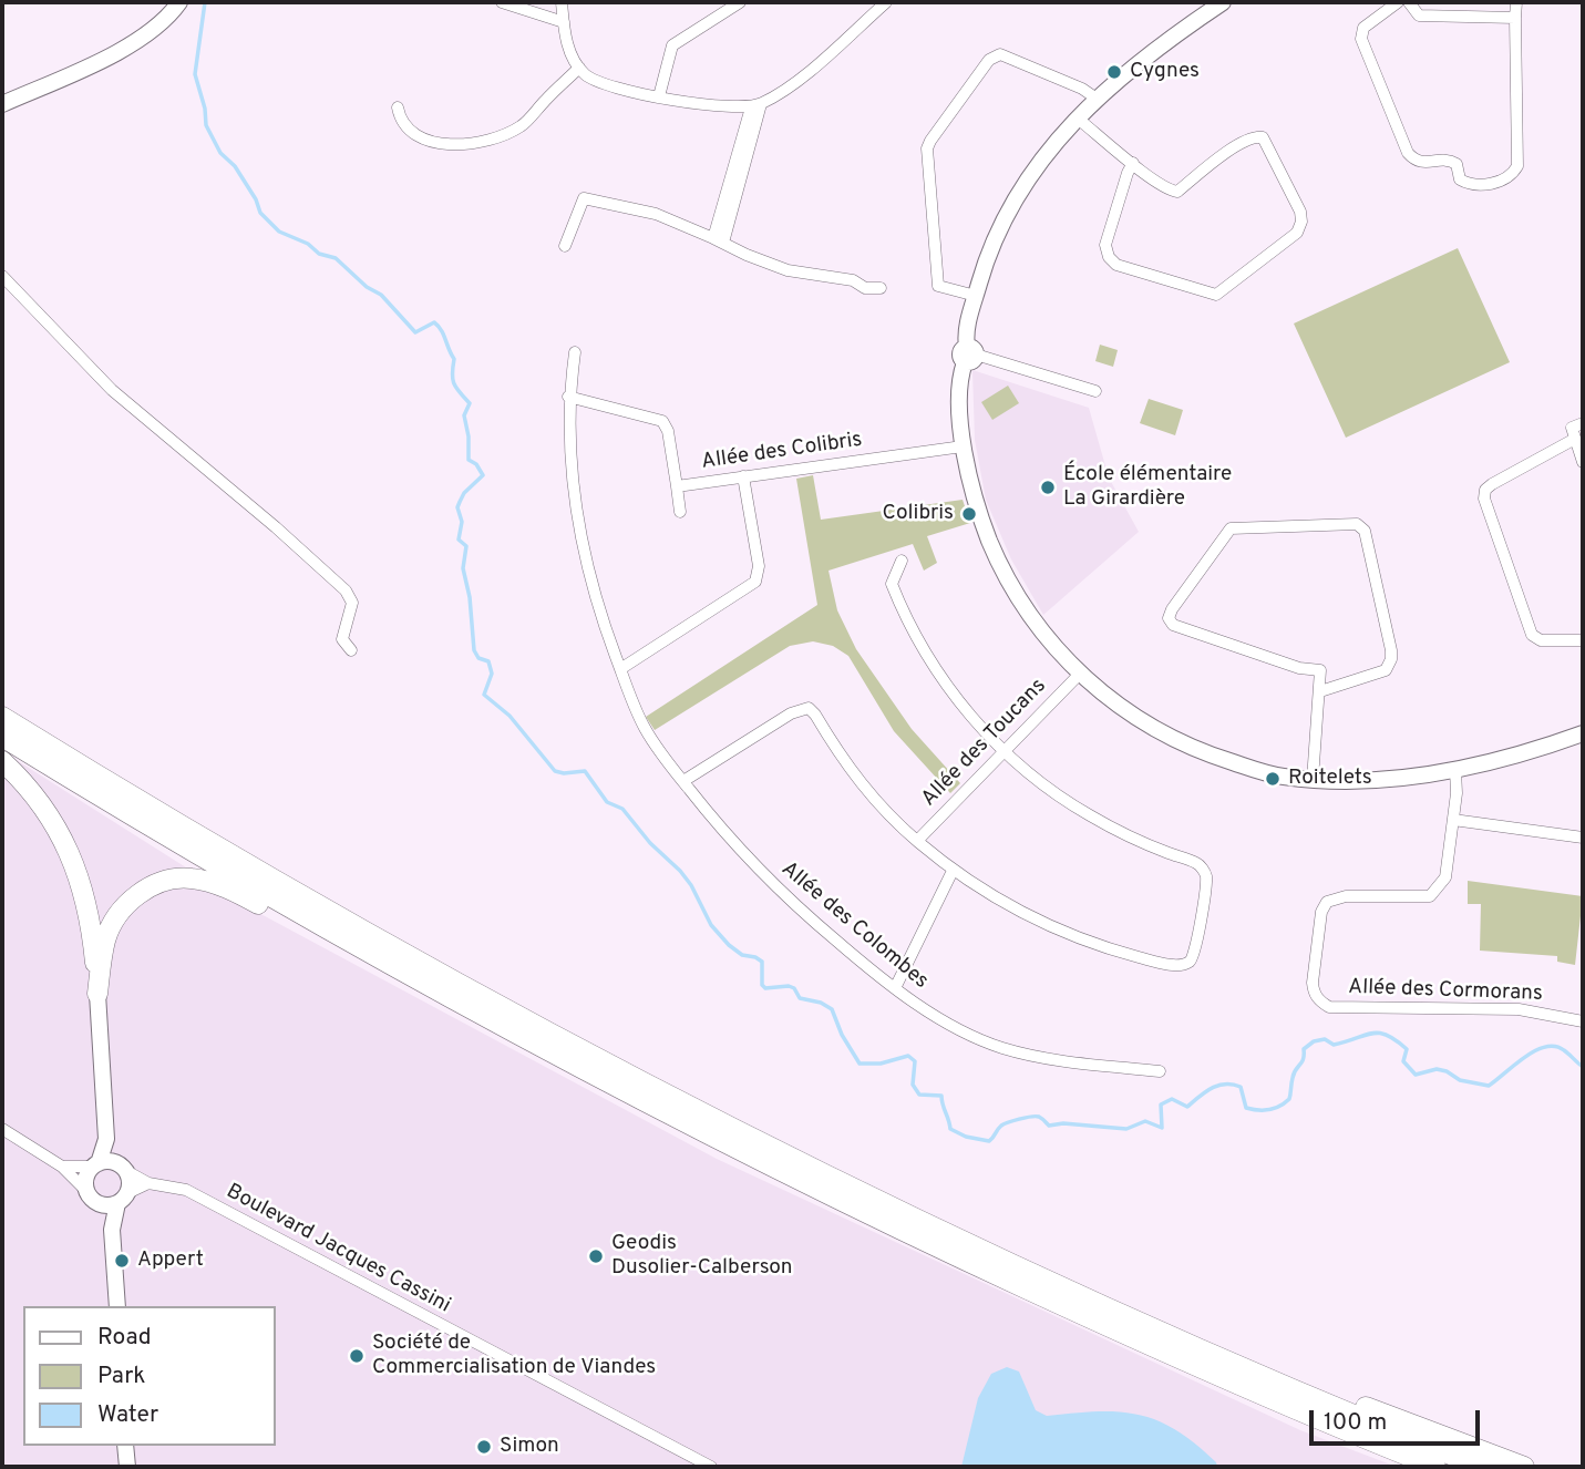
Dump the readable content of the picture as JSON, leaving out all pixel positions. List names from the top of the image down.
{
  "streets": {
    "street": [
      "Allée des Colibris",
      "Allée des Toucans",
      "Allée des Colombes",
      "Allée des Cormorans",
      "Boulevard Jacques Cassini"
    ]
  },
  "crossings": [
    ["Allée des Colibris", "Allée des Colombes"]
  ],
  "places": [
    "Cygnes",
    "École élémentaire La Girardière",
    "Colibris",
    "Roitelets",
    "Geodis Dusolier-Calberson",
    "Appert",
    "Société de Commercialisation de Viandes",
    "Simon"
  ],
  "legend": ["Road", "Park", "Water"],
  "scale_bar": "100 m"
}
